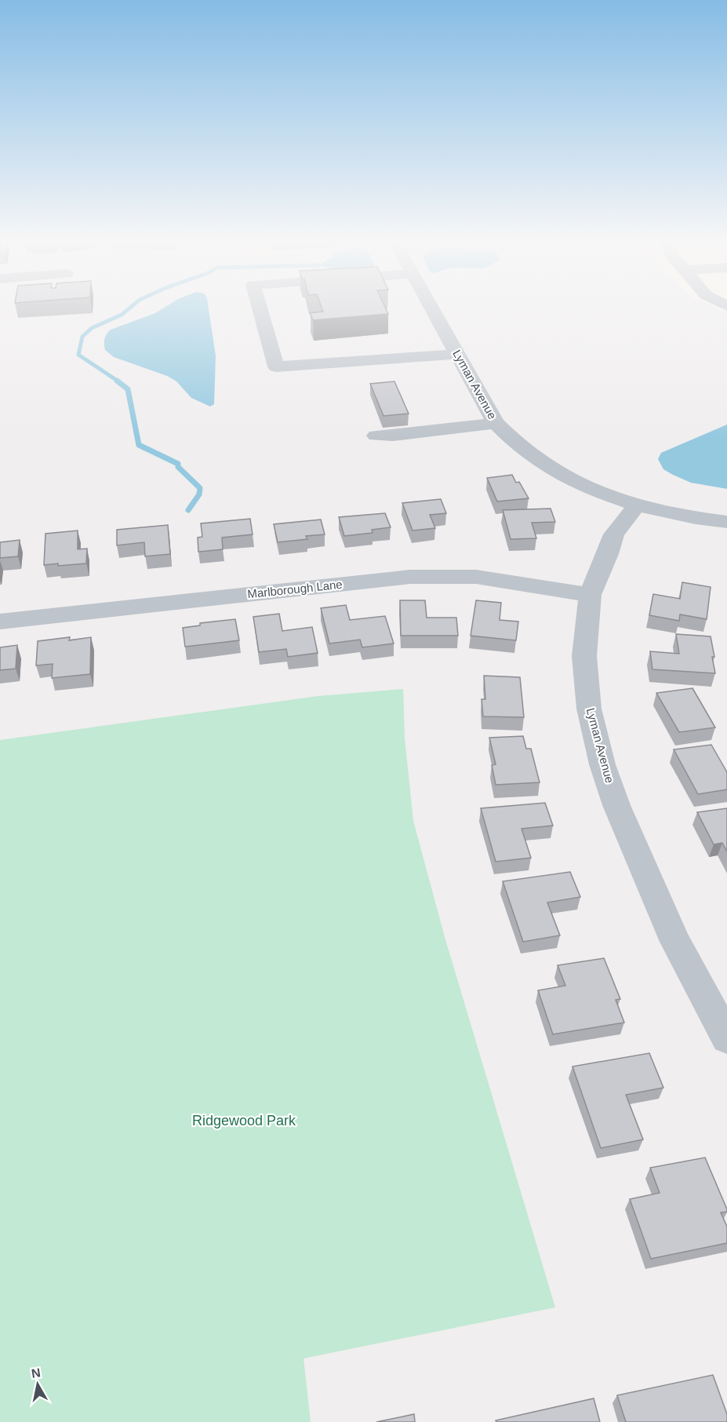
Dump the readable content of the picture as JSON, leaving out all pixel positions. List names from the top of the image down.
{
  "streets": {
    "street": ["Lyman Avenue", "Marlborough Lane"]
  },
  "crossings": [
    ["Lyman Avenue", "Marlborough Lane"]
  ],
  "parks": ["Ridgewood Park"],
  "north": "top"
}
